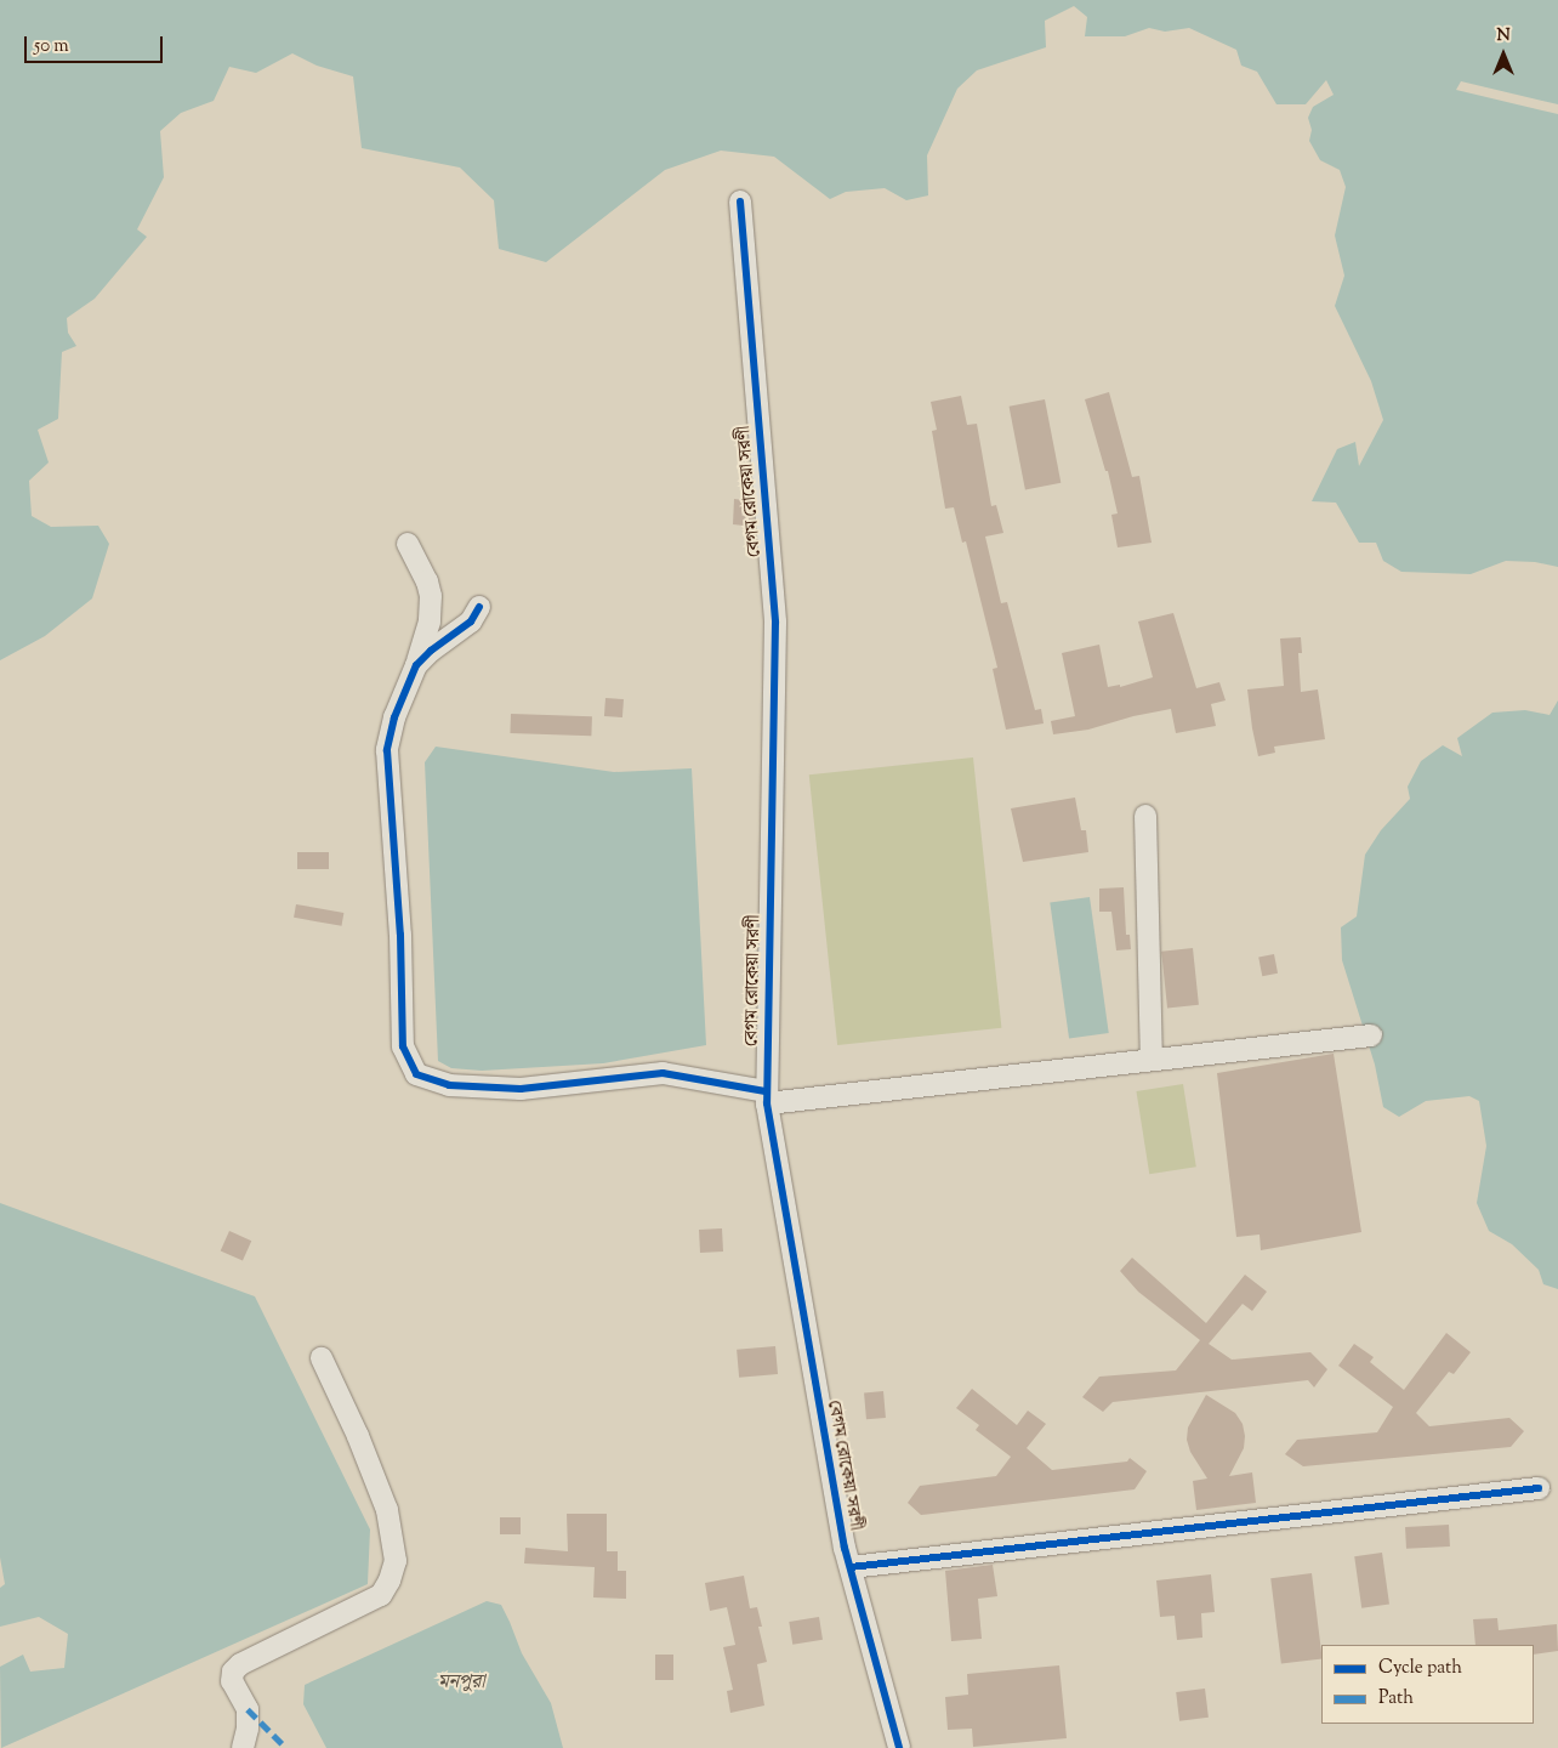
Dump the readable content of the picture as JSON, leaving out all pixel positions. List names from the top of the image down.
{
  "streets": {
    "street": ["বেগম রোকেয়া সরণী"]
  },
  "water": ["মনপুরা"],
  "legend": ["Cycle path", "Path"],
  "scale_bar": "50 m",
  "north": "top"
}
